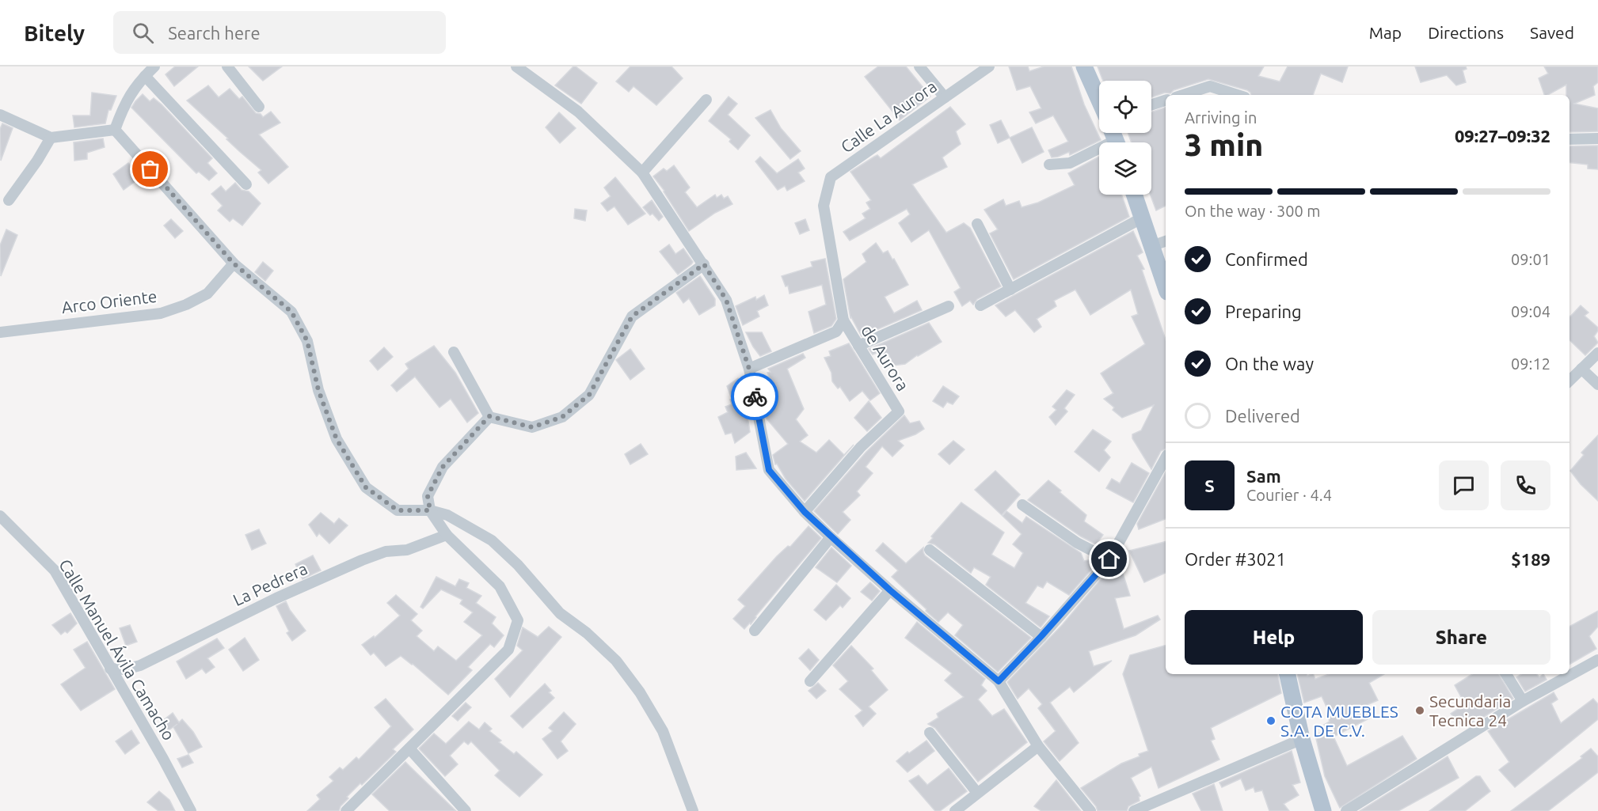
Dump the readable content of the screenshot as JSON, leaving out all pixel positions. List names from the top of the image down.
{
  "streets": {
    "street": [
      "Calle La Aurora",
      "Arco Oriente",
      "de Aurora",
      "La Pedrera",
      "Calle Manuel Ávila Camacho"
    ]
  },
  "crossings": [
    ["Calle La Aurora", "de Aurora"],
    ["La Pedrera", "Calle Manuel Ávila Camacho"]
  ],
  "places": ["Secundaria Tecnica 24", "COTA MUEBLES S.A. DE C.V."],
  "page": {
    "header": "Bitely",
    "search": "Search here",
    "nav": ["Map", "Directions", "Saved"],
    "heading": ["3 min", "Arriving in", "09:27–09:32"],
    "panel": [
      "Sam",
      "Courier · 4.4",
      "Order #3021",
      "$189"
    ],
    "bar": "On the way · 300 m",
    "list": [
      ["Confirmed", "09:01"],
      ["Preparing", "09:04"],
      ["On the way", "09:12"],
      "Delivered"
    ],
    "round": "S",
    "buttons": ["Help", "Share"]
  }
}
